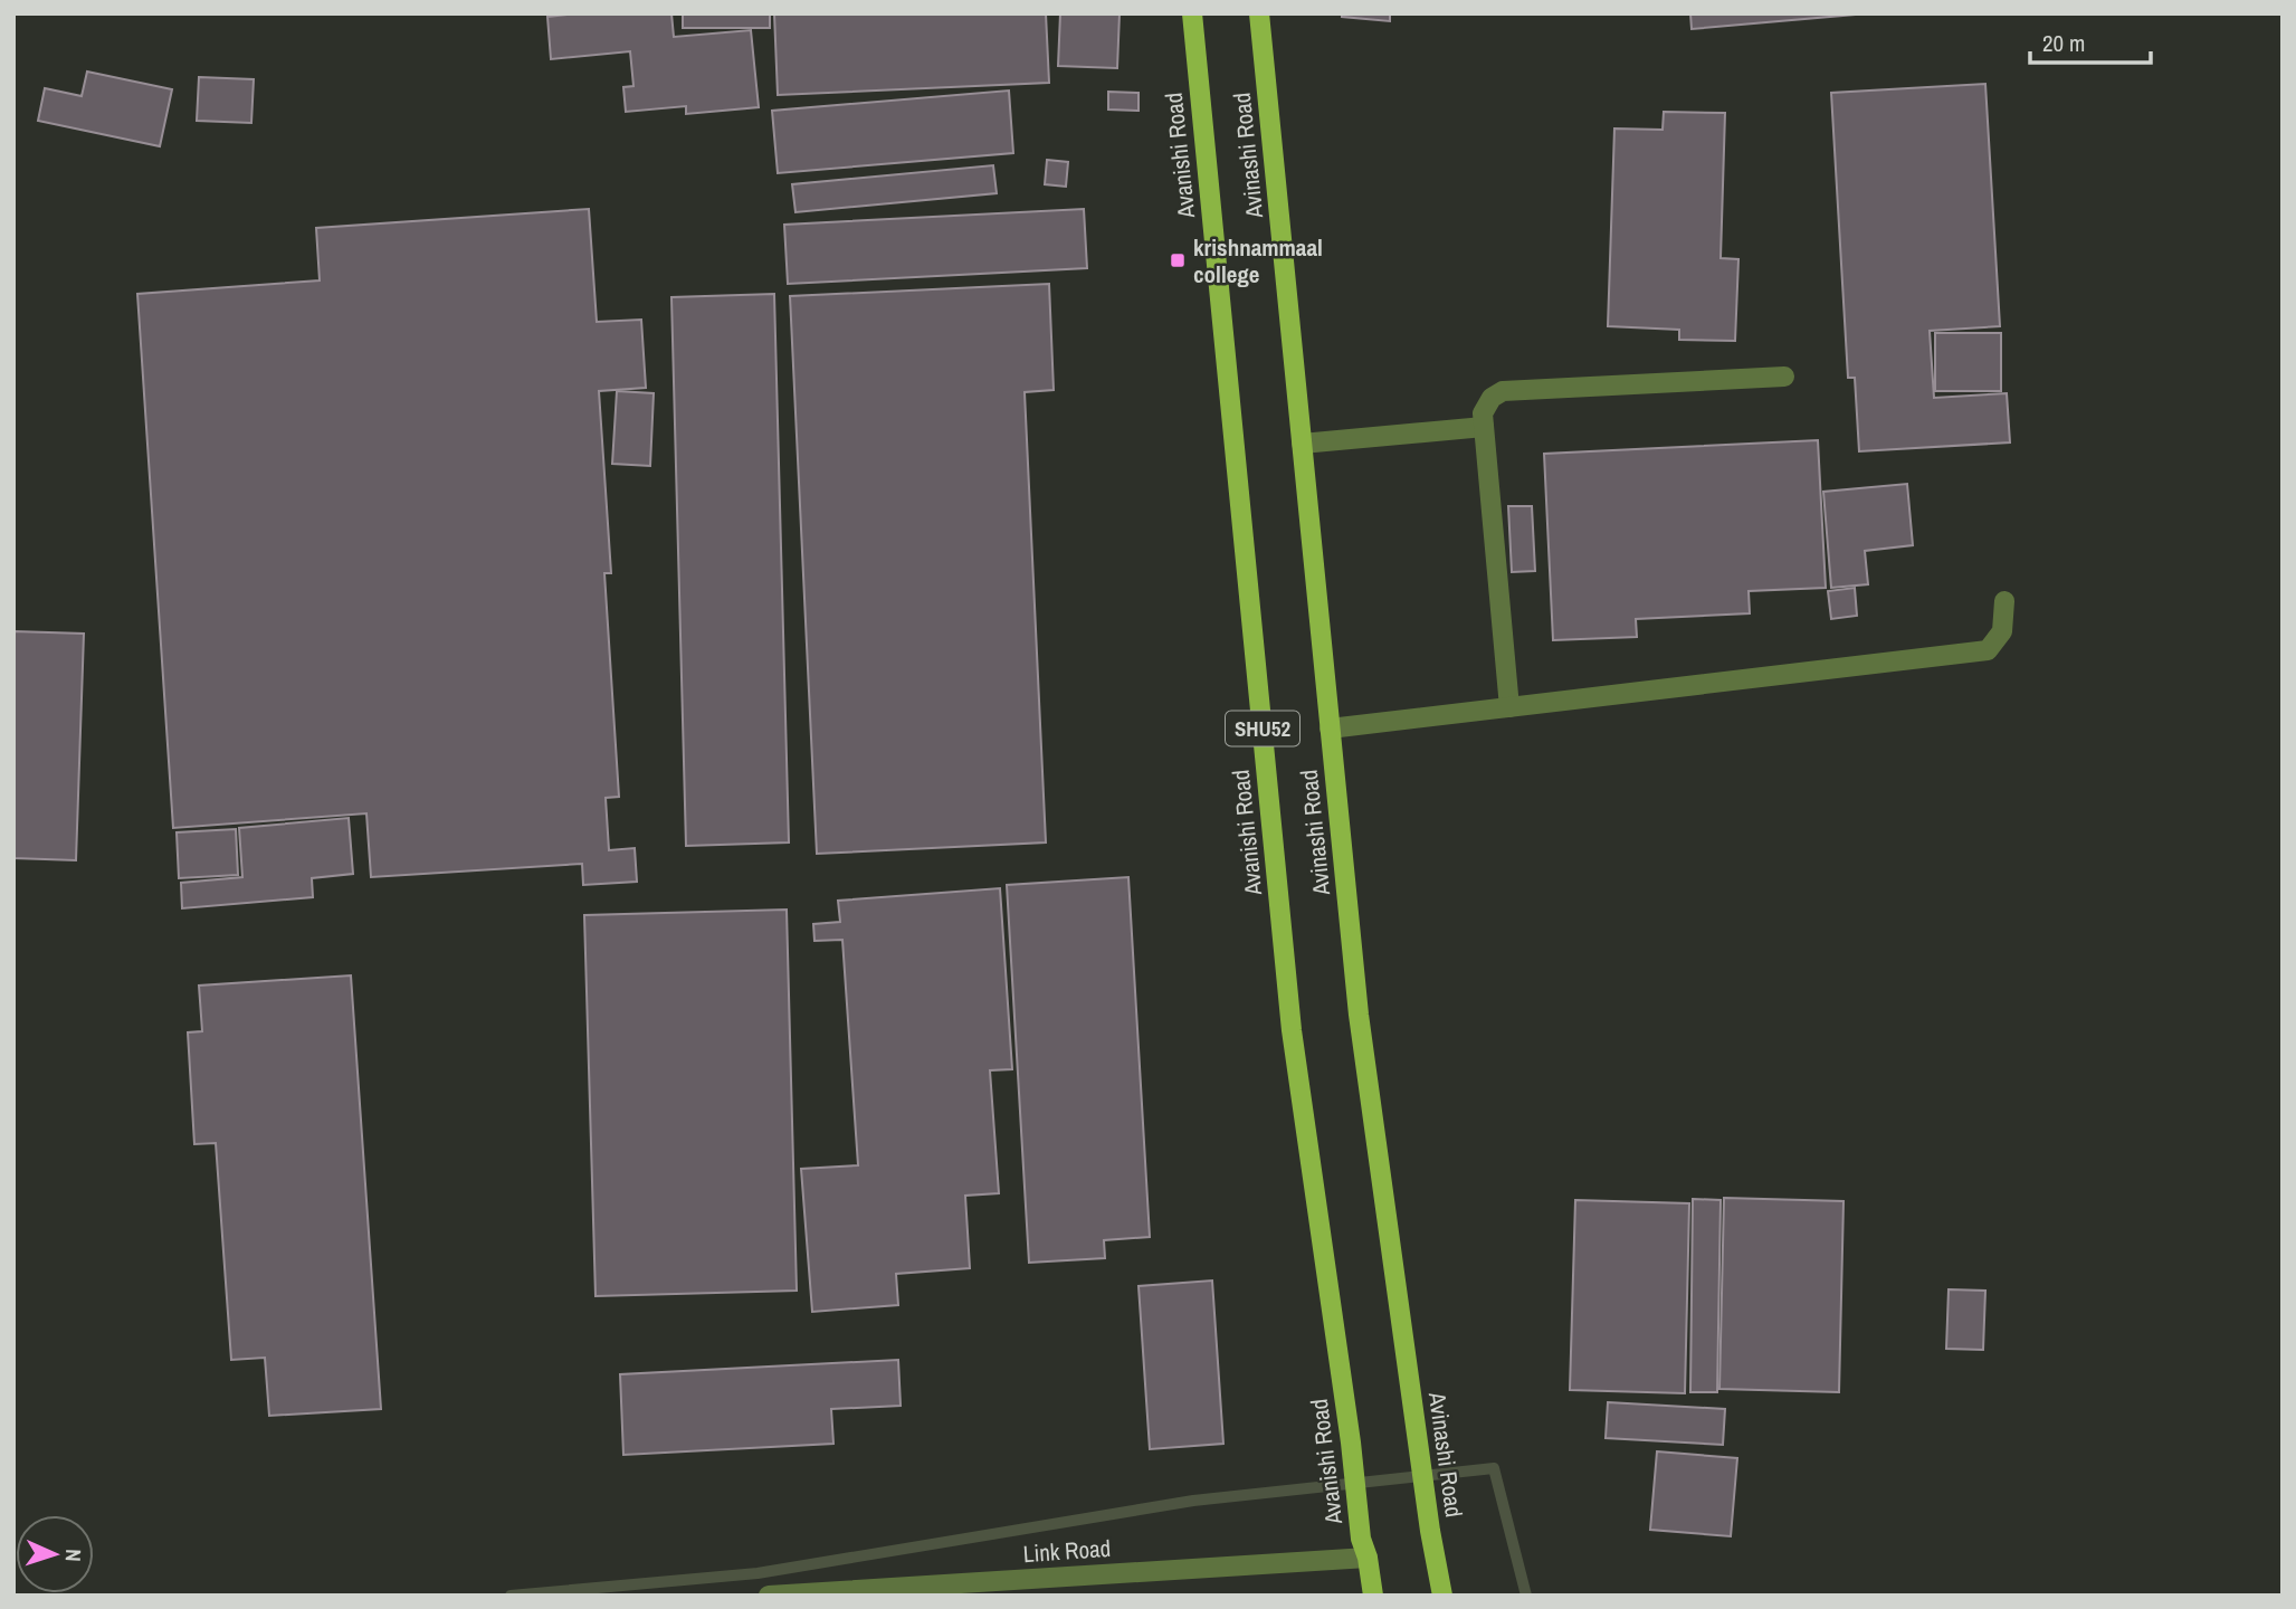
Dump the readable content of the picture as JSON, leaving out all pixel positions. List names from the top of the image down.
{
  "streets": {
    "main road": ["Avanishi Road", "Avinashi Road", "SHU52"],
    "street": ["Link Road"]
  },
  "crossings": [
    ["Avanishi Road", "Link Road"]
  ],
  "places": {
    "transit": ["krishnammaal college"]
  },
  "scale_bar": "20 m",
  "north": "right"
}
